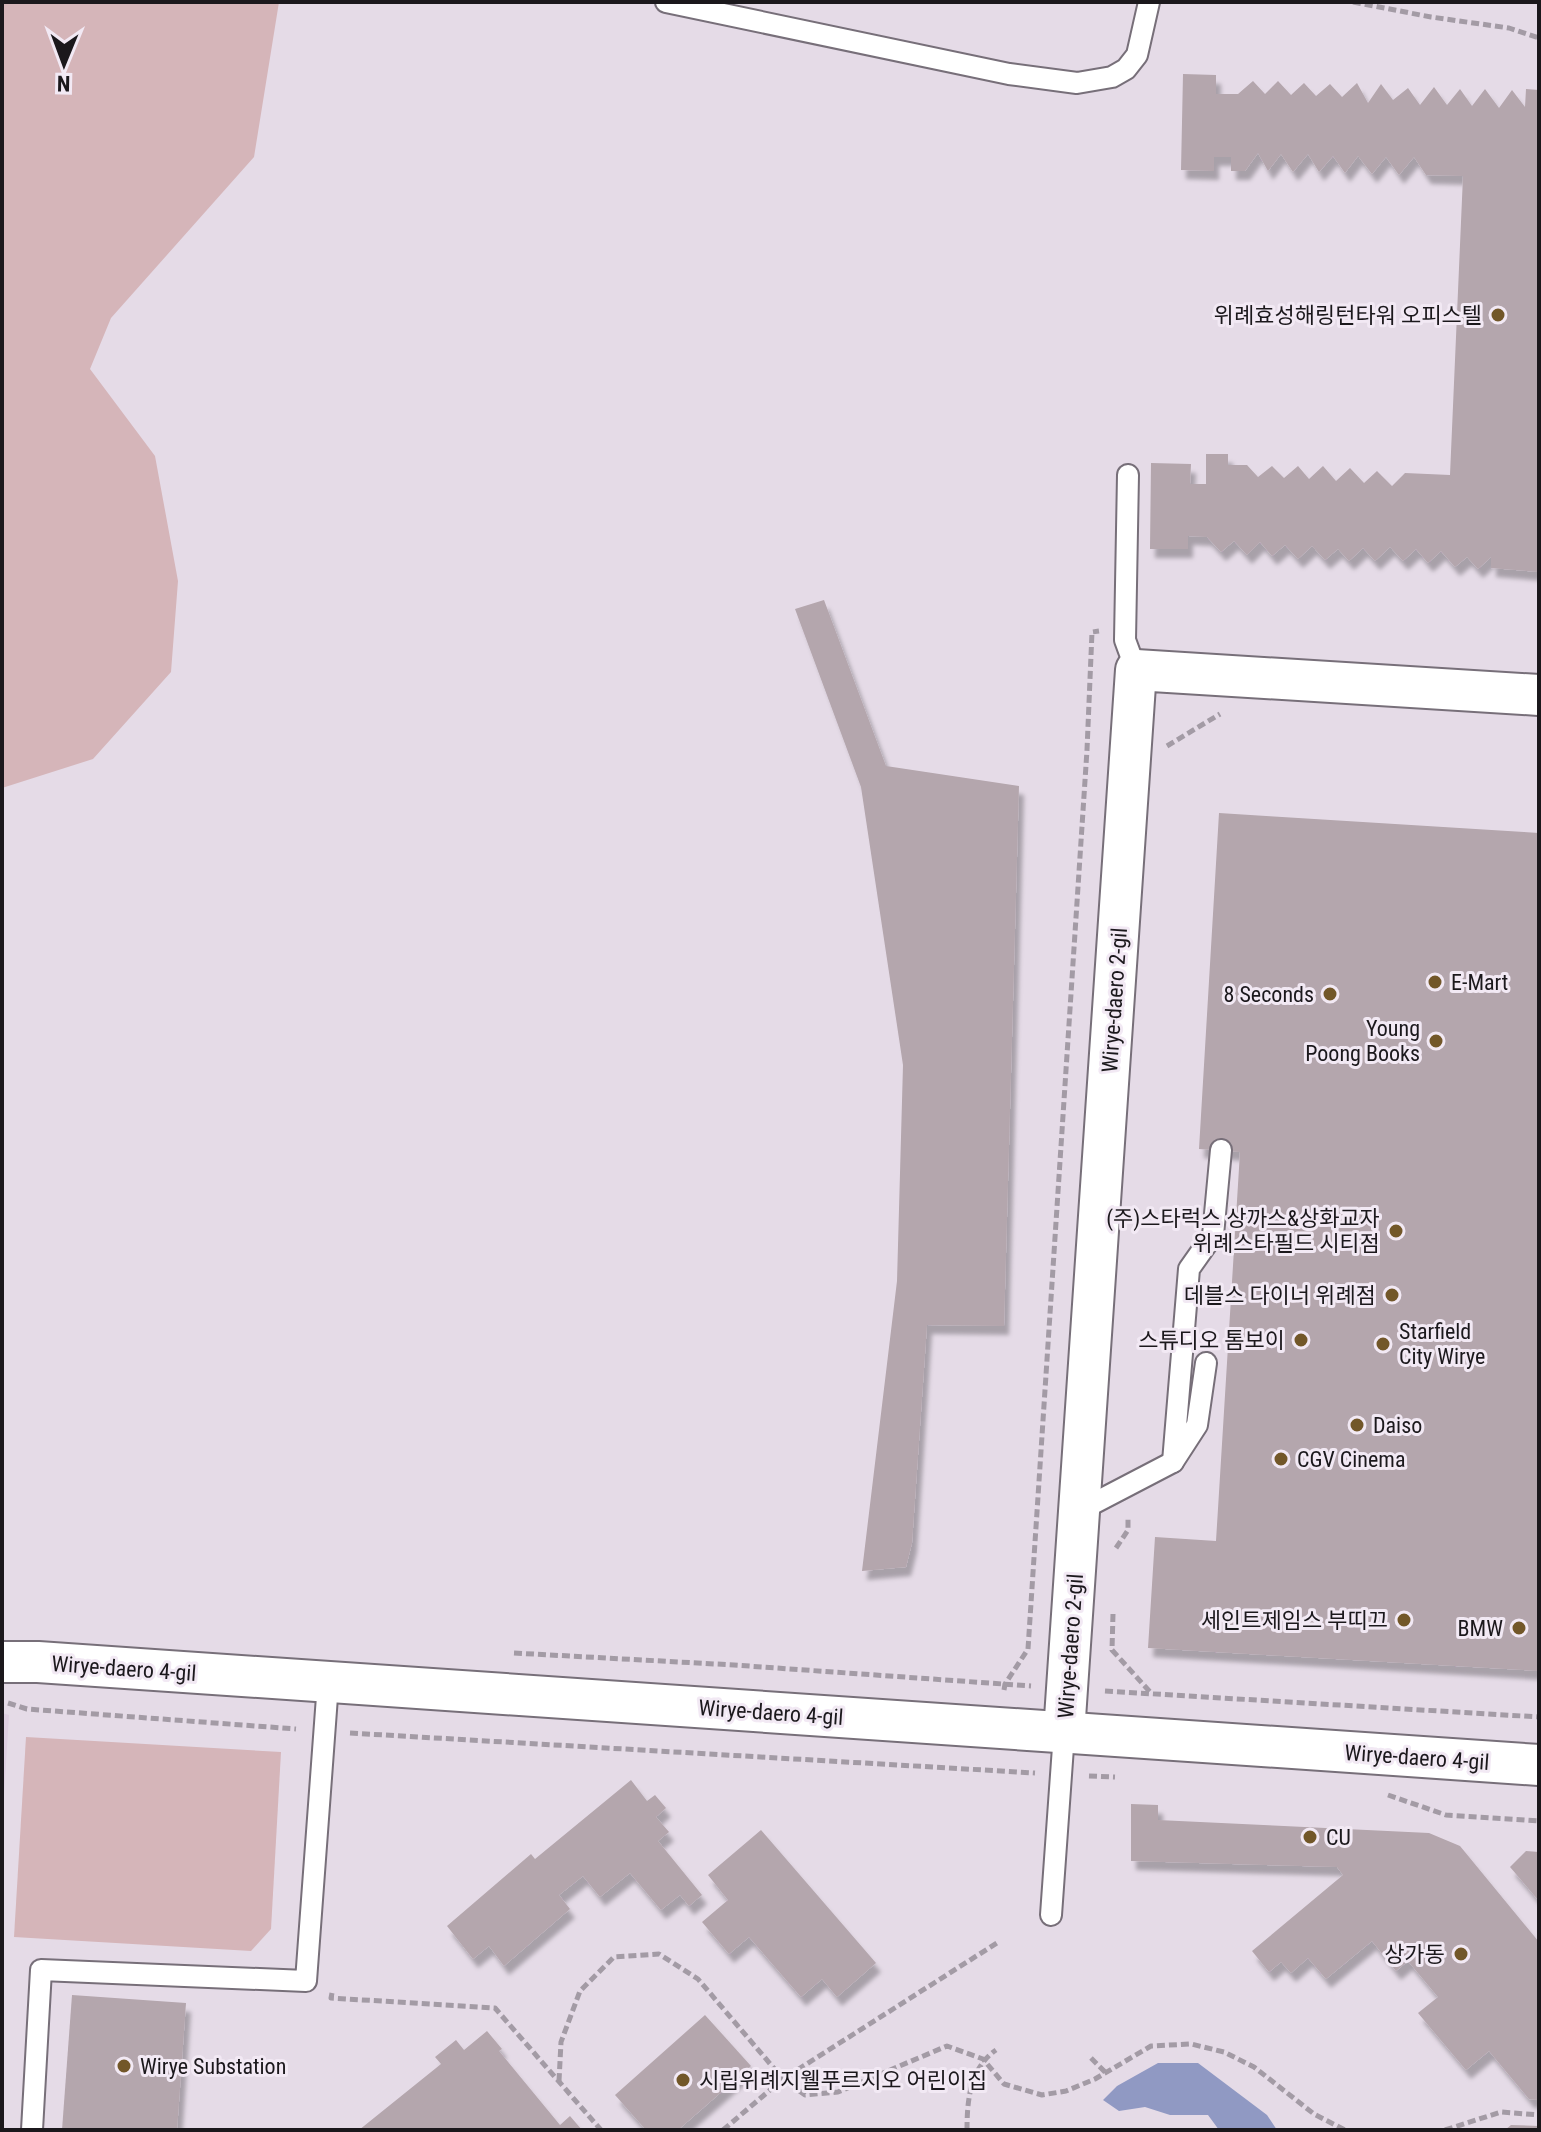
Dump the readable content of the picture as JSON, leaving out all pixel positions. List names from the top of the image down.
{
  "streets": {
    "street": ["Wirye-daero 2-gil", "Wirye-daero 4-gil"]
  },
  "crossings": [
    ["Wirye-daero 2-gil", "Wirye-daero 4-gil"]
  ],
  "places": [
    "위례효성해링턴타워 오피스텔",
    "E-Mart",
    "8 Seconds",
    "Young Poong Books",
    "(주)스타럭스 상까스&상화교자 위례스타필드 시티점",
    "데블스 다이너 위례점",
    "스튜디오 톰보이",
    "Starfield City Wirye",
    "Daiso",
    "CGV Cinema",
    "세인트제임스 부띠끄",
    "BMW",
    "CU",
    "상가동",
    "Wirye Substation",
    "시립위례지웰푸르지오 어린이집"
  ],
  "north": "bottom"
}
